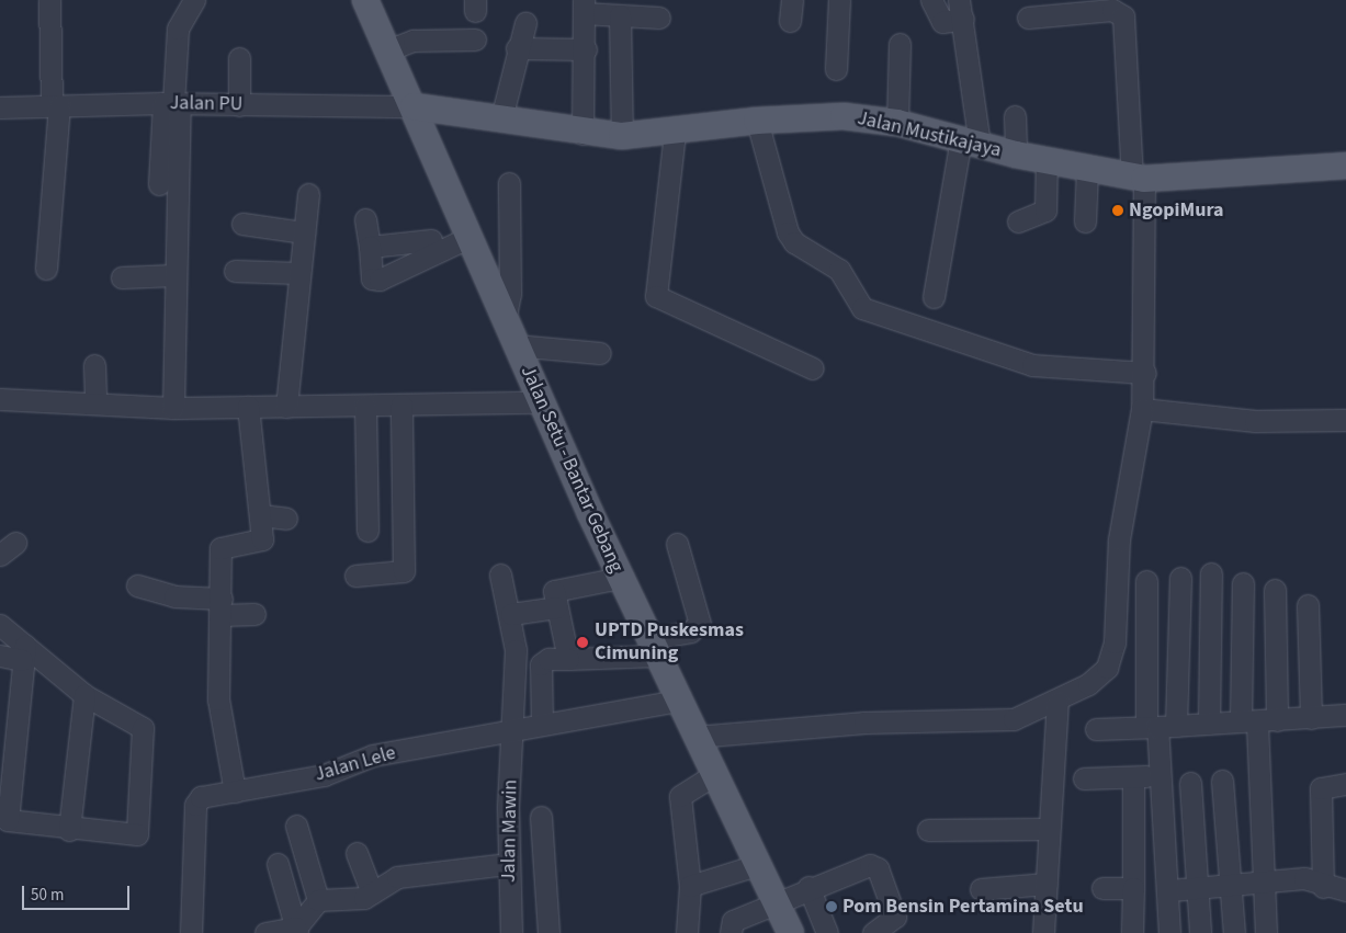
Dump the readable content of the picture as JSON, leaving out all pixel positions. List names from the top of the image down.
{
  "streets": {
    "main road": ["Jalan Mustikajaya", "Jalan Setu - Bantar Gebang"],
    "street": ["Jalan PU", "Jalan Lele", "Jalan Mawin"]
  },
  "crossings": [
    ["Jalan PU", "Jalan Mustikajaya"],
    ["Jalan PU", "Jalan Setu - Bantar Gebang"],
    ["Jalan Mustikajaya", "Jalan Setu - Bantar Gebang"],
    ["Jalan Setu - Bantar Gebang", "Jalan Lele"],
    ["Jalan Lele", "Jalan Mawin"]
  ],
  "places": ["NgopiMura", "UPTD Puskesmas Cimuning", "Pom Bensin Pertamina Setu"],
  "scale_bar": "50 m"
}
